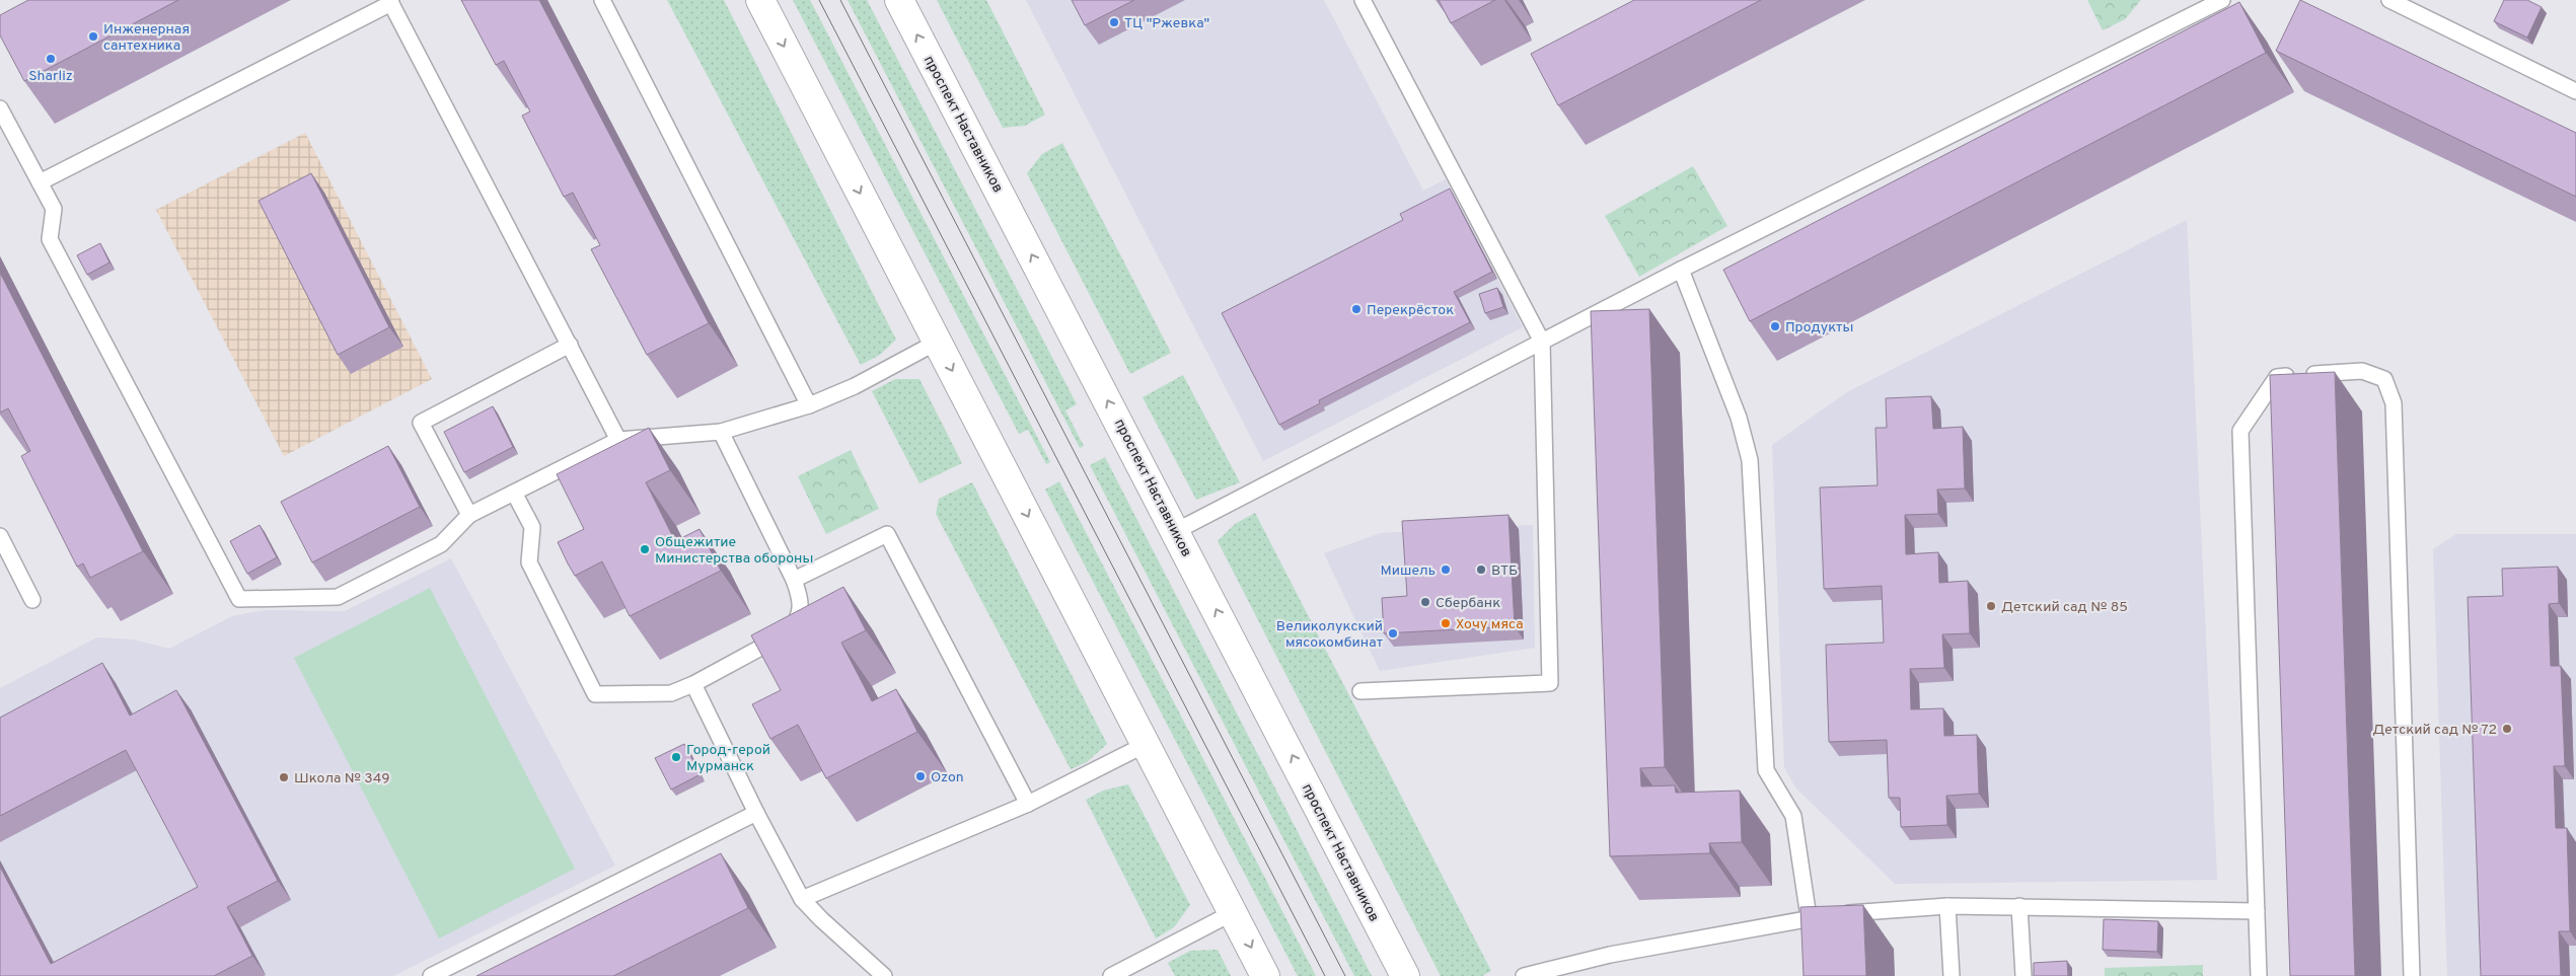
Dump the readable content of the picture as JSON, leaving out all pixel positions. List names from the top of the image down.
{
  "streets": {
    "main road": ["проспект Наставников"]
  },
  "places": [
    "ТЦ \"Ржевка\"",
    "Инженерная сантехника",
    "Sharliz",
    "Перекрёсток",
    "Продукты",
    "Общежитие Министерства обороны",
    "Мишель",
    "ВТБ",
    "Сбербанк",
    "Детский сад № 85",
    "Хочу мяса",
    "Великолукский мясокомбинат",
    "Детский сад № 72",
    "Город-герой Мурманск",
    "Ozon",
    "Школа № 349"
  ]
}
